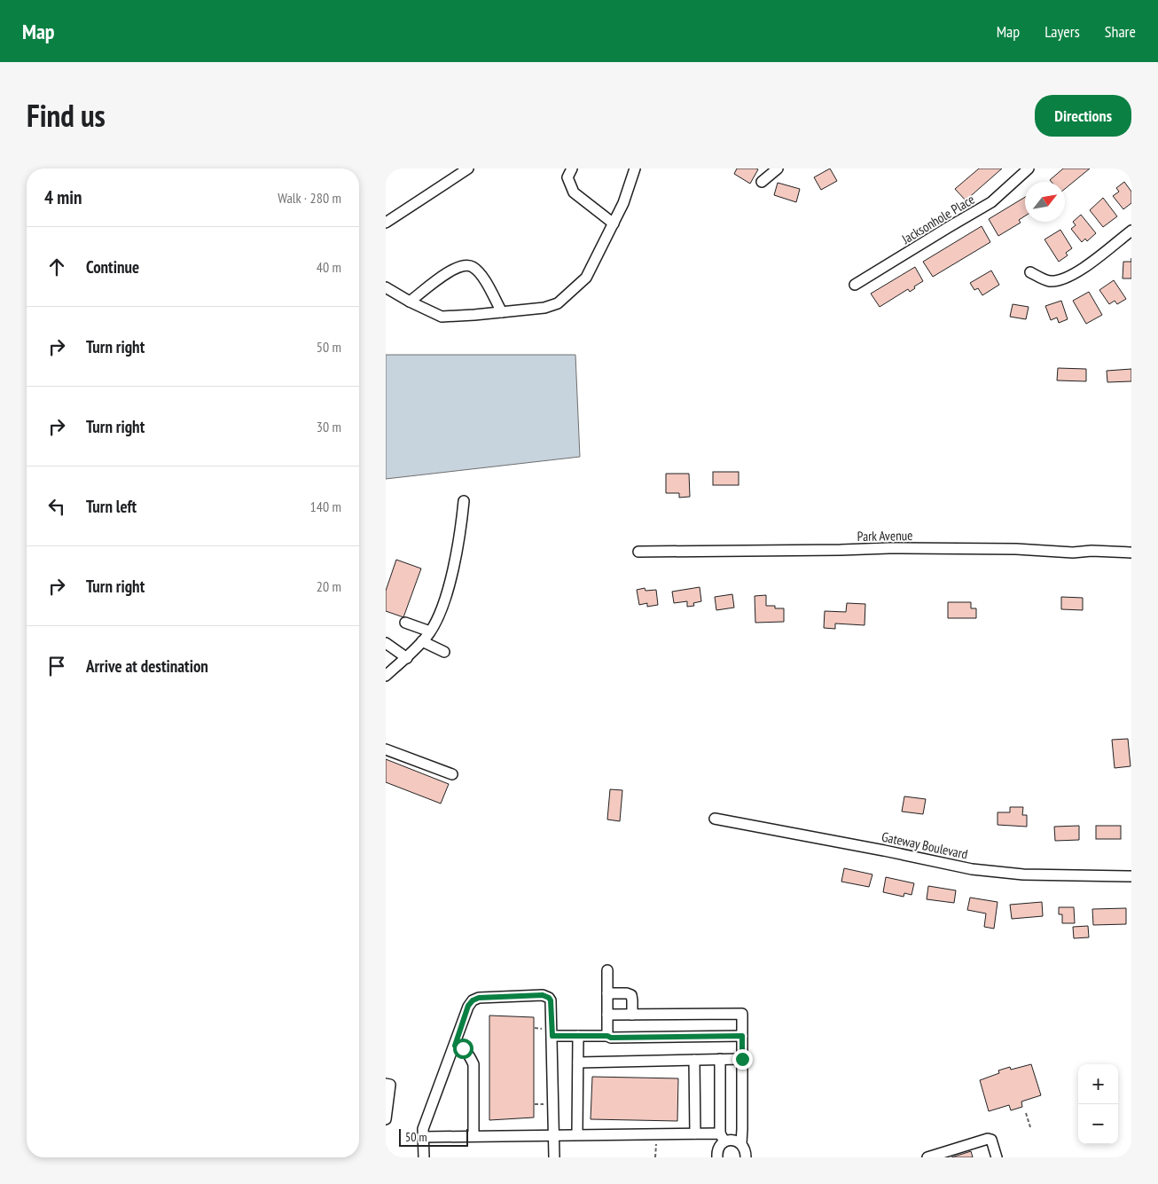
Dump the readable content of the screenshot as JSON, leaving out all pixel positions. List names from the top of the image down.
{
  "streets": {
    "street": ["Jacksonhole Place", "Park Avenue", "Gateway Boulevard"]
  },
  "scale_bar": "50 m",
  "north": "top right",
  "page": {
    "header": "Map",
    "nav": ["Map", "Layers", "Share"],
    "title": "Find us",
    "buttons": "Directions",
    "heading": ["4 min", "Walk · 280 m"],
    "list": [
      ["Continue", "40 m"],
      ["Turn right", "50 m"],
      ["Turn right", "30 m"],
      ["Turn left", "140 m"],
      ["Turn right", "20 m"],
      "Arrive at destination"
    ],
    "map_buttons": ["+", "−"],
    "scale": "50 m"
  }
}
